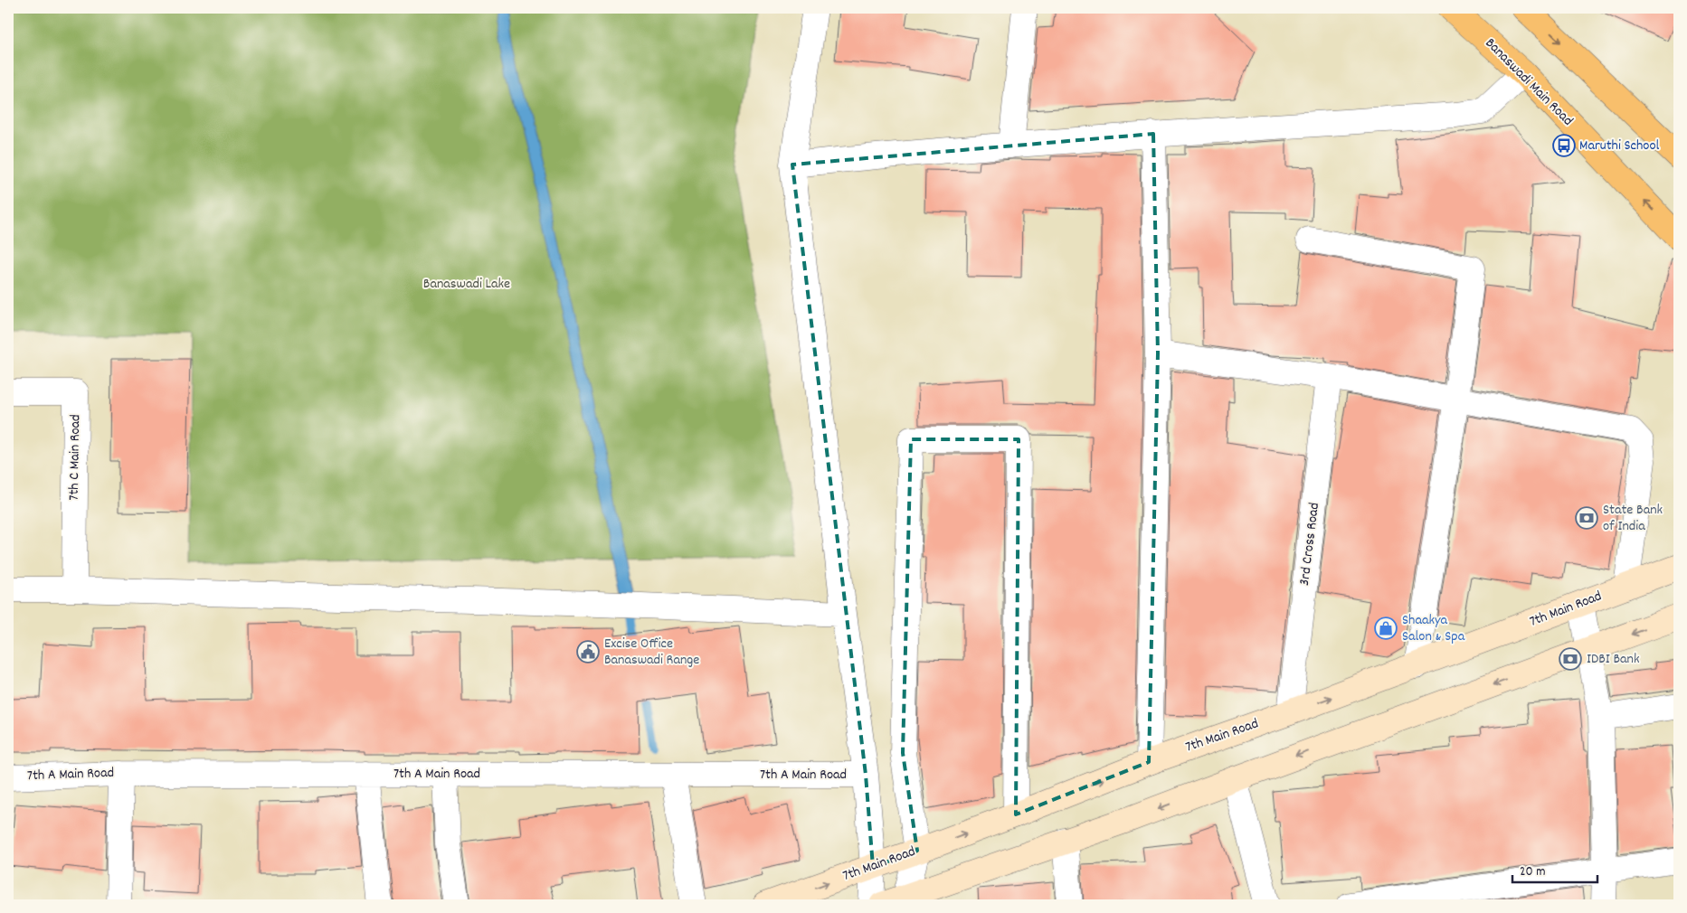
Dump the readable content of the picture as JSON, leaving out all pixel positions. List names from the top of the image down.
{
  "streets": {
    "main road": ["Banaswadi Main Road", "7th Main Road"],
    "street": ["7th C Main Road", "3rd Cross Road", "7th A Main Road"]
  },
  "crossings": [
    ["3rd Cross Road", "7th Main Road"]
  ],
  "parks": ["Banaswadi Lake"],
  "places": {
    "bus stop": ["Maruthi School"],
    "bank": ["State Bank of India", "IDBI Bank"],
    "shop": ["Shaakya Salon & Spa"],
    "public building": ["Excise Office Banaswadi Range"]
  },
  "scale_bar": "20 m"
}
